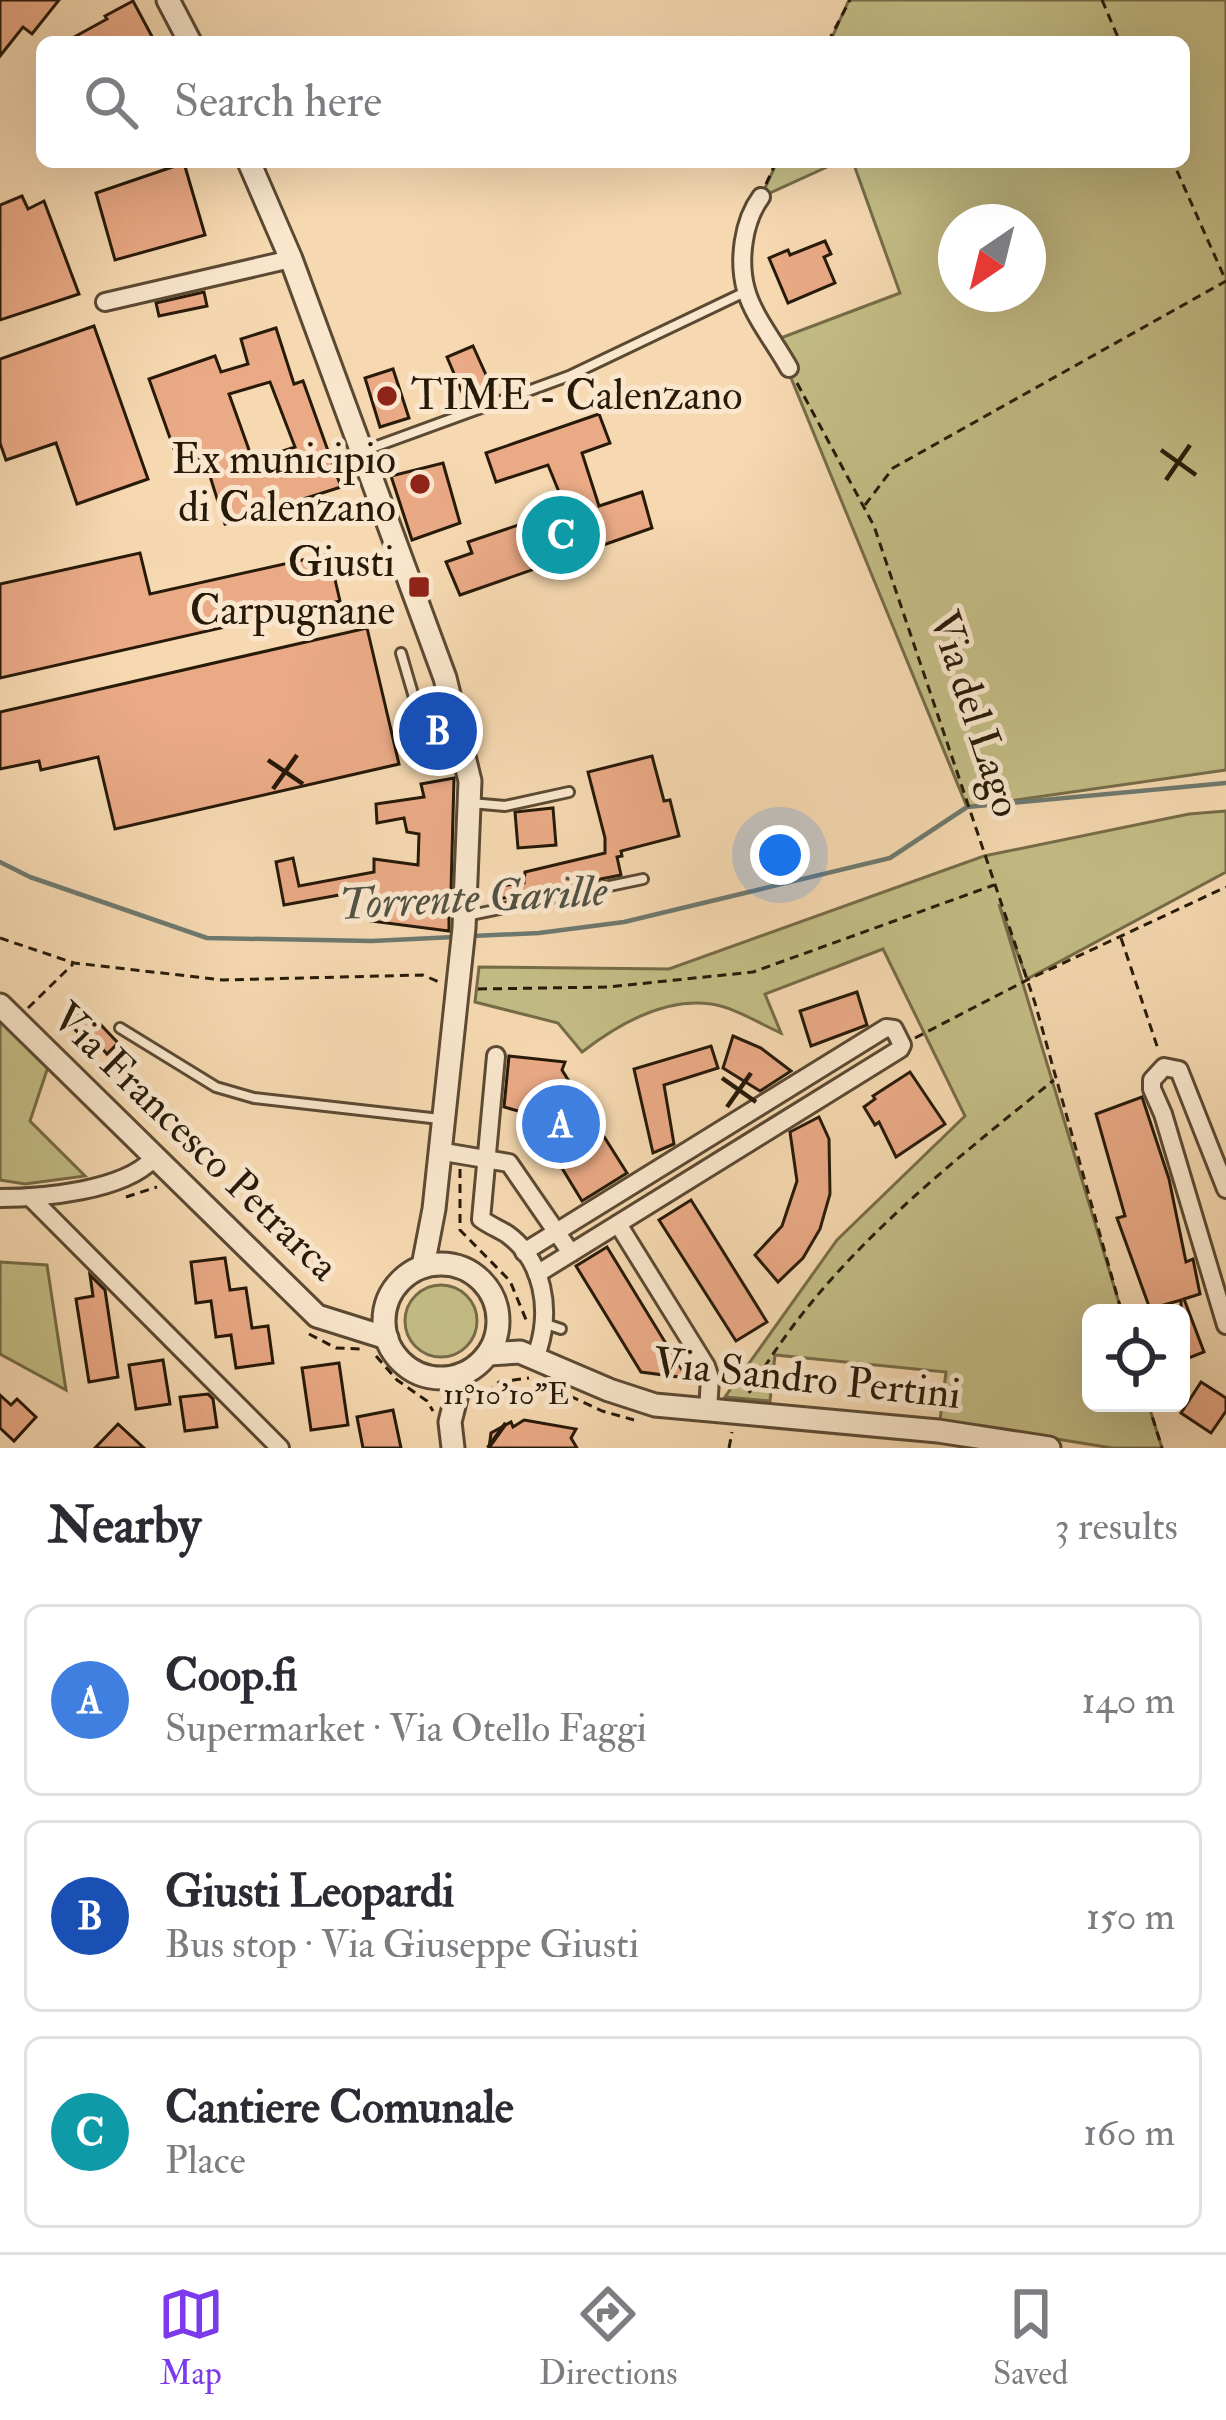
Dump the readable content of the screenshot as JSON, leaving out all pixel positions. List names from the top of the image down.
{
  "streets": {
    "street": ["Via Francesco Petrarca", "Via Sandro Pertini"],
    "path": ["Via del Lago"]
  },
  "crossings": [
    ["Via Francesco Petrarca", "Via Sandro Pertini"]
  ],
  "water": ["Torrente Garille"],
  "places": {
    "other": ["TIME - Calenzano", "Ex municipio di Calenzano"],
    "transit": ["Giusti Carpugnane"]
  },
  "north": "bottom left",
  "page": {
    "search": "Search here",
    "pins": ["C", "B", "A"],
    "heading": ["Nearby", "3 results"],
    "list": [
      {
        "mark": "A",
        "name": "Coop.fi",
        "note": "Supermarket · Via Otello Faggi",
        "value": "140 m"
      },
      {
        "mark": "B",
        "name": "Giusti Leopardi",
        "note": "Bus stop · Via Giuseppe Giusti",
        "value": "150 m"
      },
      {
        "mark": "C",
        "name": "Cantiere Comunale",
        "note": "Place",
        "value": "160 m"
      }
    ],
    "nav": ["Map", "Directions", "Saved"]
  },
  "coordinates": ["11°10'10\"E"]
}
